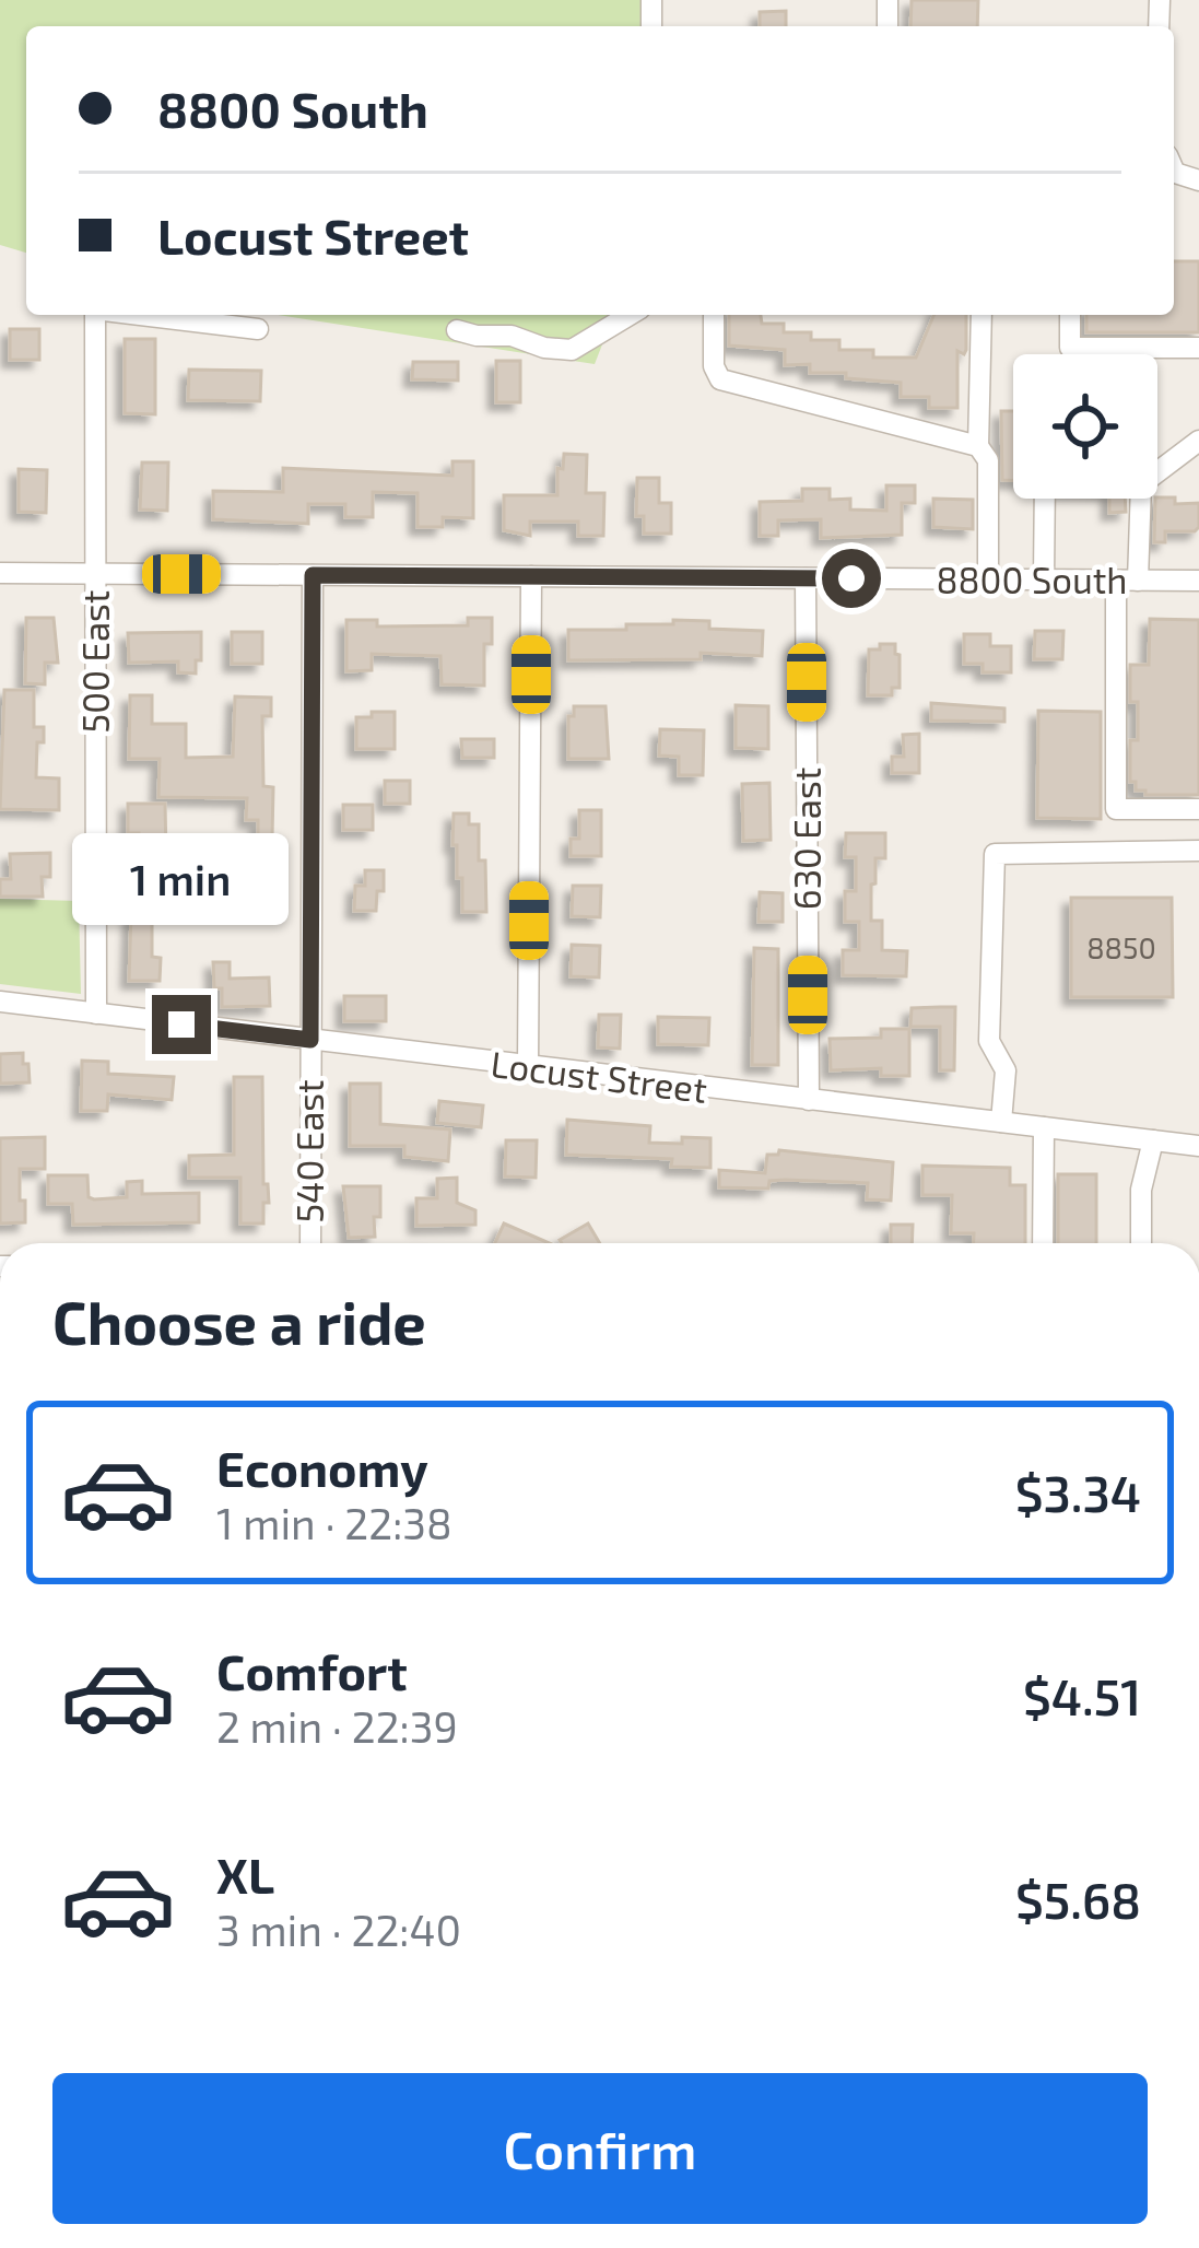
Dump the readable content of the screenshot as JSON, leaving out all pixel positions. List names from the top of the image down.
{
  "streets": {
    "street": [
      "8800 South",
      "500 East",
      "630 East",
      "Locust Street",
      "540 East"
    ]
  },
  "crossings": [
    ["8800 South", "500 East"],
    ["8800 South", "630 East"],
    ["8800 South", "540 East"],
    ["500 East", "Locust Street"],
    ["630 East", "Locust Street"],
    ["Locust Street", "540 East"]
  ],
  "house_numbers": ["8850"],
  "page": {
    "banner": ["8800 South", "Locust Street"],
    "bubble": "1 min",
    "heading": "Choose a ride",
    "list": [
      {
        "name": "Economy",
        "note": "1 min · 22:38",
        "value": "$3.34"
      },
      {
        "name": "Comfort",
        "note": "2 min · 22:39",
        "value": "$4.51"
      },
      {
        "name": "XL",
        "note": "3 min · 22:40",
        "value": "$5.68"
      }
    ],
    "buttons": "Confirm"
  }
}
